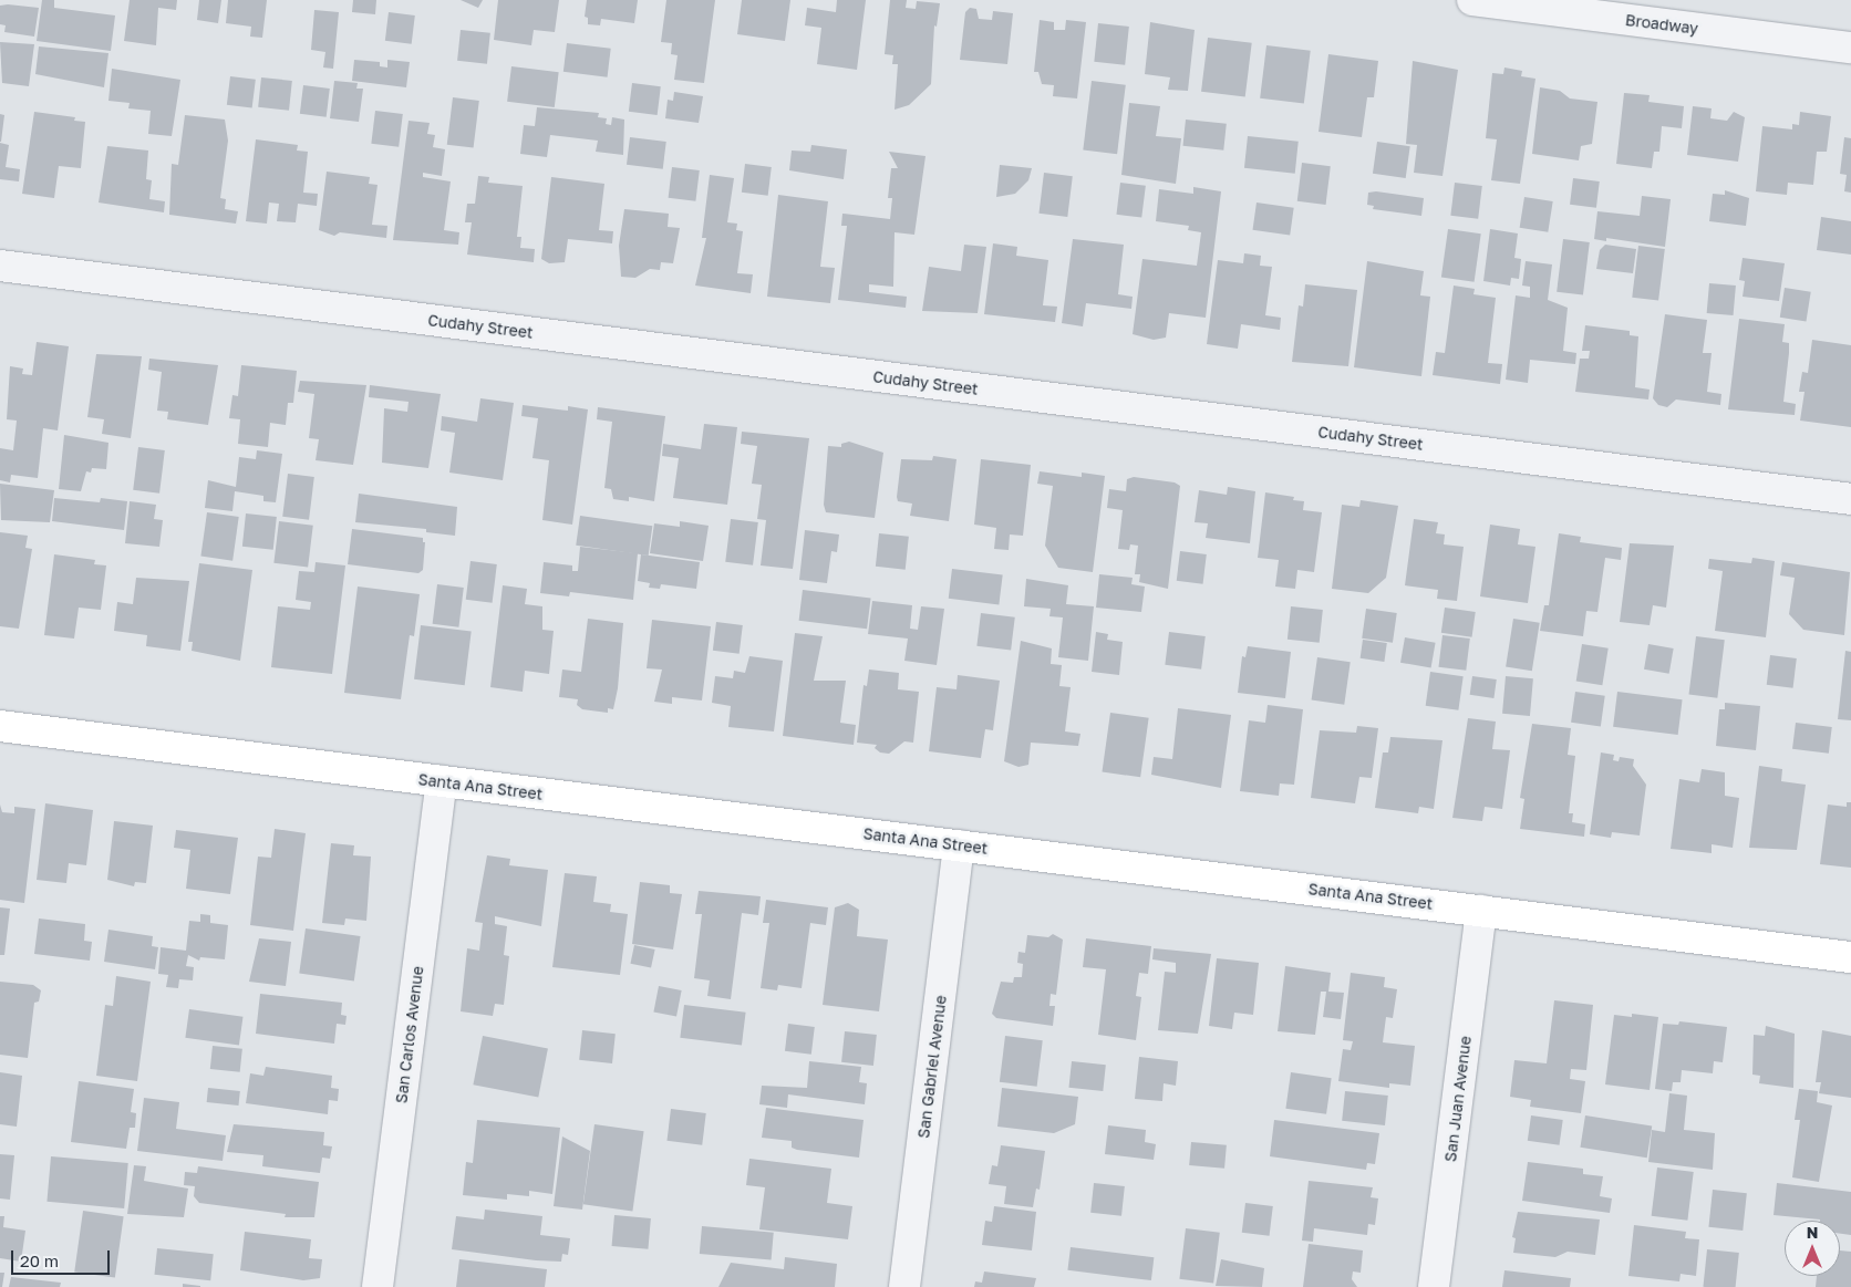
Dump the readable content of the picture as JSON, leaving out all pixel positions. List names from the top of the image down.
{
  "streets": {
    "street": [
      "Broadway",
      "Cudahy Street",
      "Santa Ana Street",
      "San Carlos Avenue",
      "San Gabriel Avenue",
      "San Juan Avenue"
    ]
  },
  "crossings": [
    ["Santa Ana Street", "San Carlos Avenue"],
    ["Santa Ana Street", "San Gabriel Avenue"],
    ["Santa Ana Street", "San Juan Avenue"]
  ],
  "scale_bar": "20 m",
  "north": "top"
}
